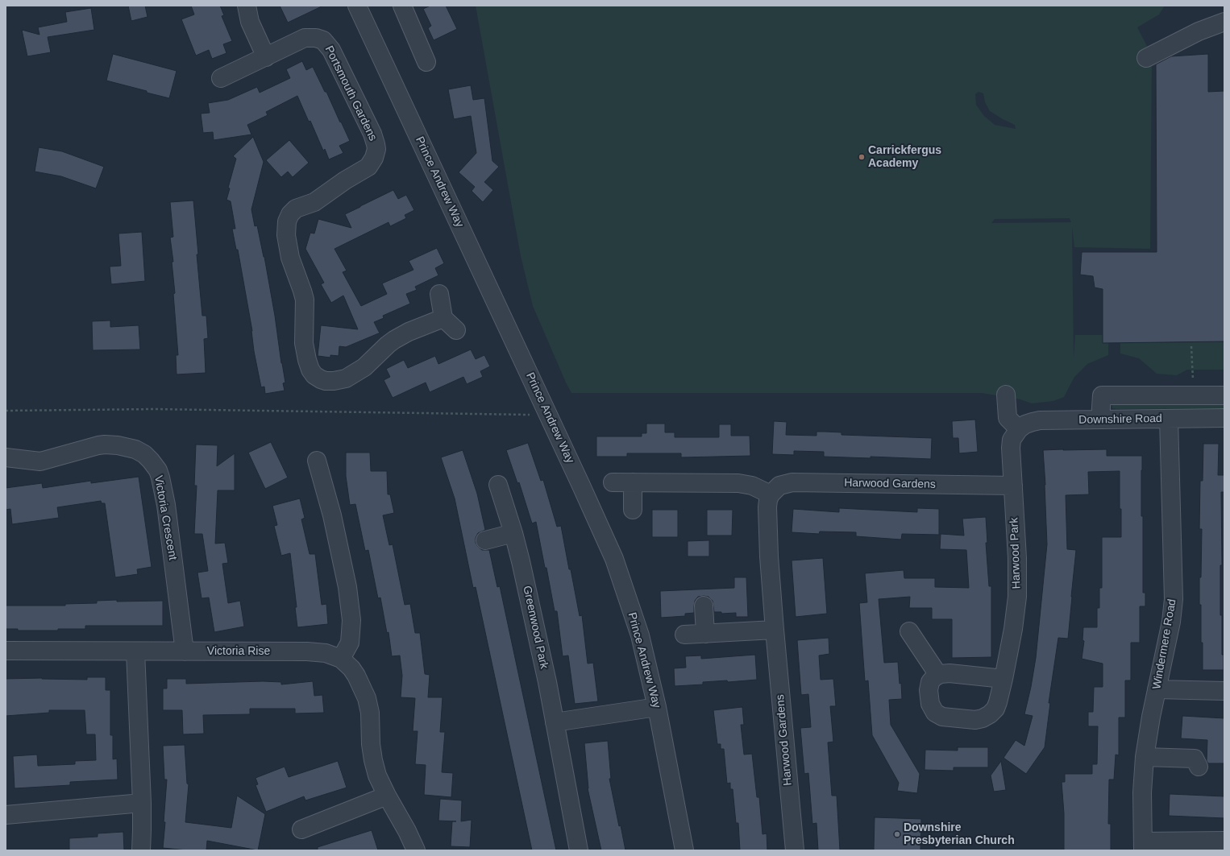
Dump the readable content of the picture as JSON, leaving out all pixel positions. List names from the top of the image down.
{
  "streets": {
    "street": [
      "Portsmouth Gardens",
      "Prince Andrew Way",
      "Downshire Road",
      "Harwood Gardens",
      "Victoria Crescent",
      "Harwood Park",
      "Greenwood Park",
      "Windermere Road",
      "Victoria Rise"
    ]
  },
  "crossings": [
    ["Downshire Road", "Harwood Park"],
    ["Downshire Road", "Windermere Road"],
    ["Harwood Gardens", "Harwood Park"],
    ["Victoria Crescent", "Victoria Rise"]
  ],
  "places": ["Carrickfergus Academy", "Downshire Presbyterian Church"]
}
